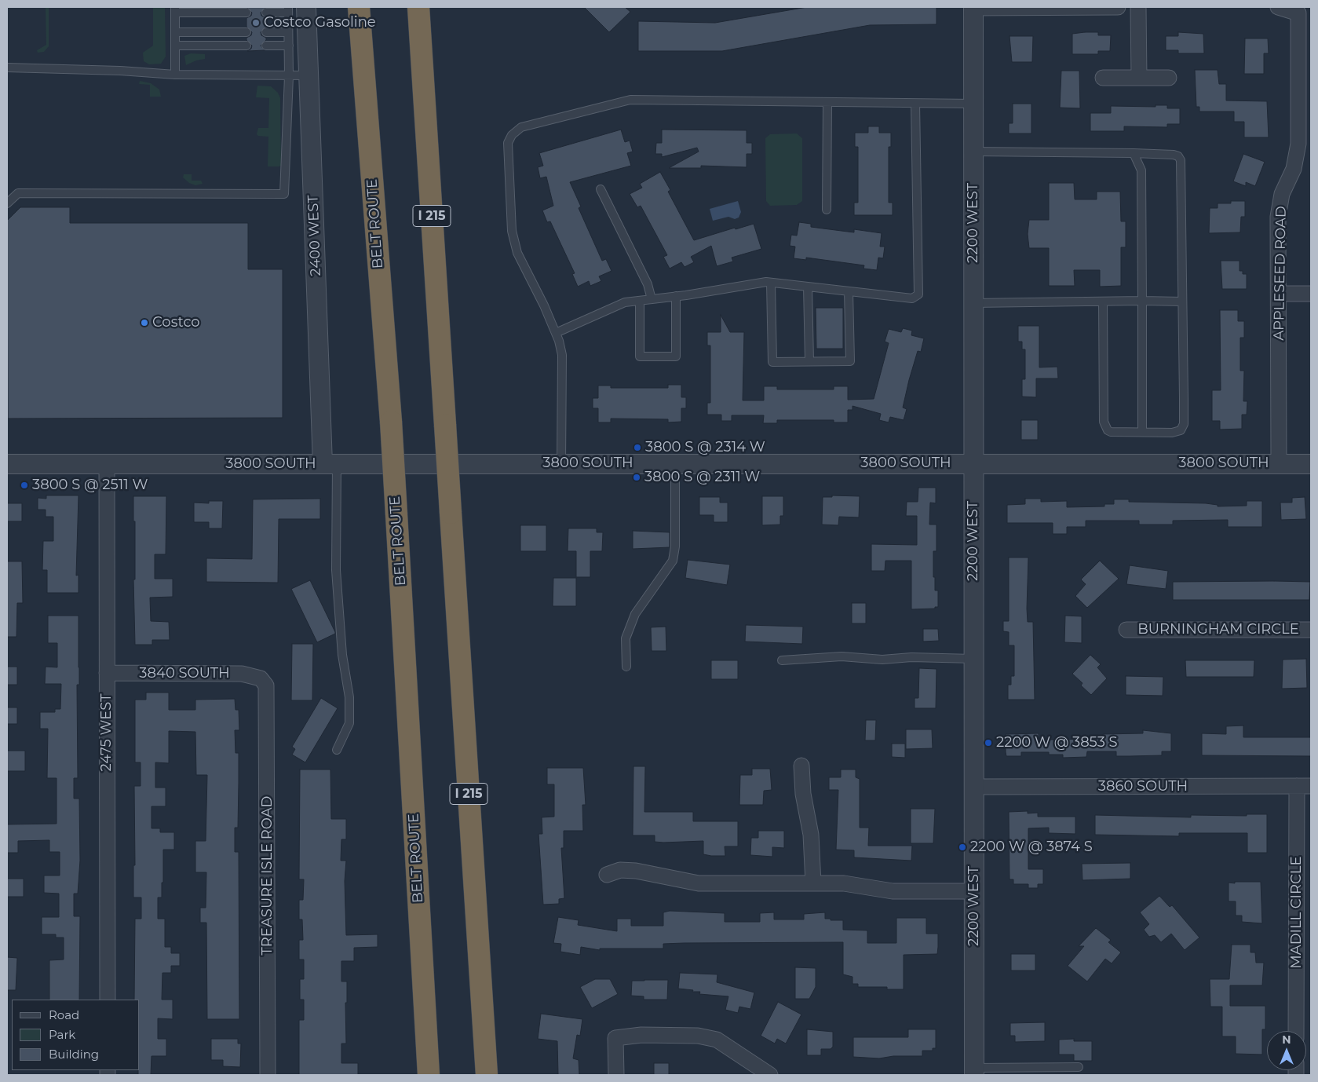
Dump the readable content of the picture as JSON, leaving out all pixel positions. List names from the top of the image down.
{
  "streets": {
    "highway": ["I 215", "BELT ROUTE"],
    "street": [
      "2200 WEST",
      "2400 WEST",
      "APPLESEED ROAD",
      "3800 SOUTH",
      "BURNINGHAM CIRCLE",
      "3840 SOUTH",
      "2475 WEST",
      "3860 SOUTH",
      "TREASURE ISLE ROAD",
      "MADILL CIRCLE"
    ]
  },
  "crossings": [
    ["2200 WEST", "3800 SOUTH"],
    ["2200 WEST", "3860 SOUTH"],
    ["2400 WEST", "3800 SOUTH"],
    ["APPLESEED ROAD", "3800 SOUTH"],
    ["3800 SOUTH", "2475 WEST"],
    ["3840 SOUTH", "2475 WEST"],
    ["3840 SOUTH", "TREASURE ISLE ROAD"],
    ["3860 SOUTH", "MADILL CIRCLE"]
  ],
  "places": [
    "Costco Gasoline",
    "Costco",
    "3800 S @ 2314 W",
    "3800 S @ 2311 W",
    "3800 S @ 2511 W",
    "2200 W @ 3853 S",
    "2200 W @ 3874 S"
  ],
  "legend": ["Road", "Park", "Building"],
  "north": "top"
}
